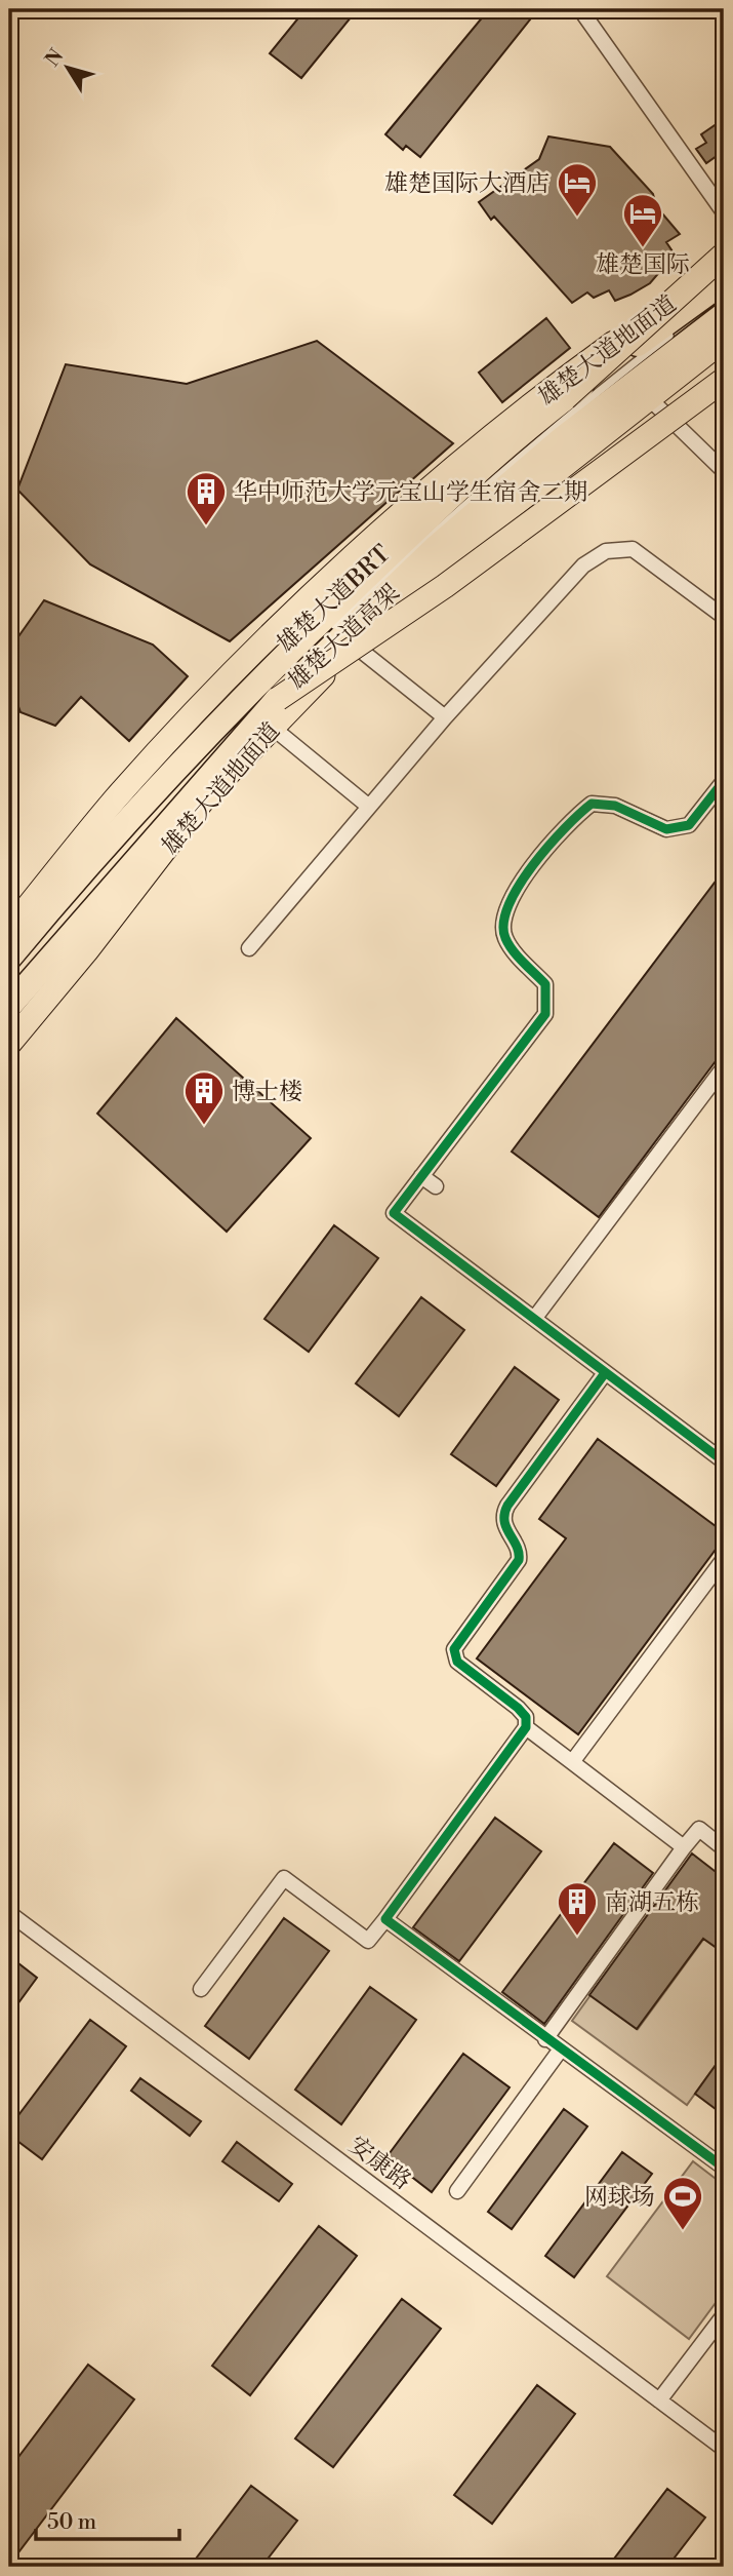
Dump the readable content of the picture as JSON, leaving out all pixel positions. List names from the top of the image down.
{
  "streets": {
    "highway": ["雄楚大道高架"],
    "main road": ["雄楚大道地面道"],
    "street": ["安康路"],
    "lane": ["雄楚大道BRT"]
  },
  "places": {
    "hotel": ["雄楚国际大酒店", "雄楚国际"],
    "building": ["华中师范大学元宝山学生宿舍二期", "博士楼", "南湖五栋"],
    "sports": ["网球场"]
  },
  "scale_bar": "50 m",
  "north": "top left"
}
